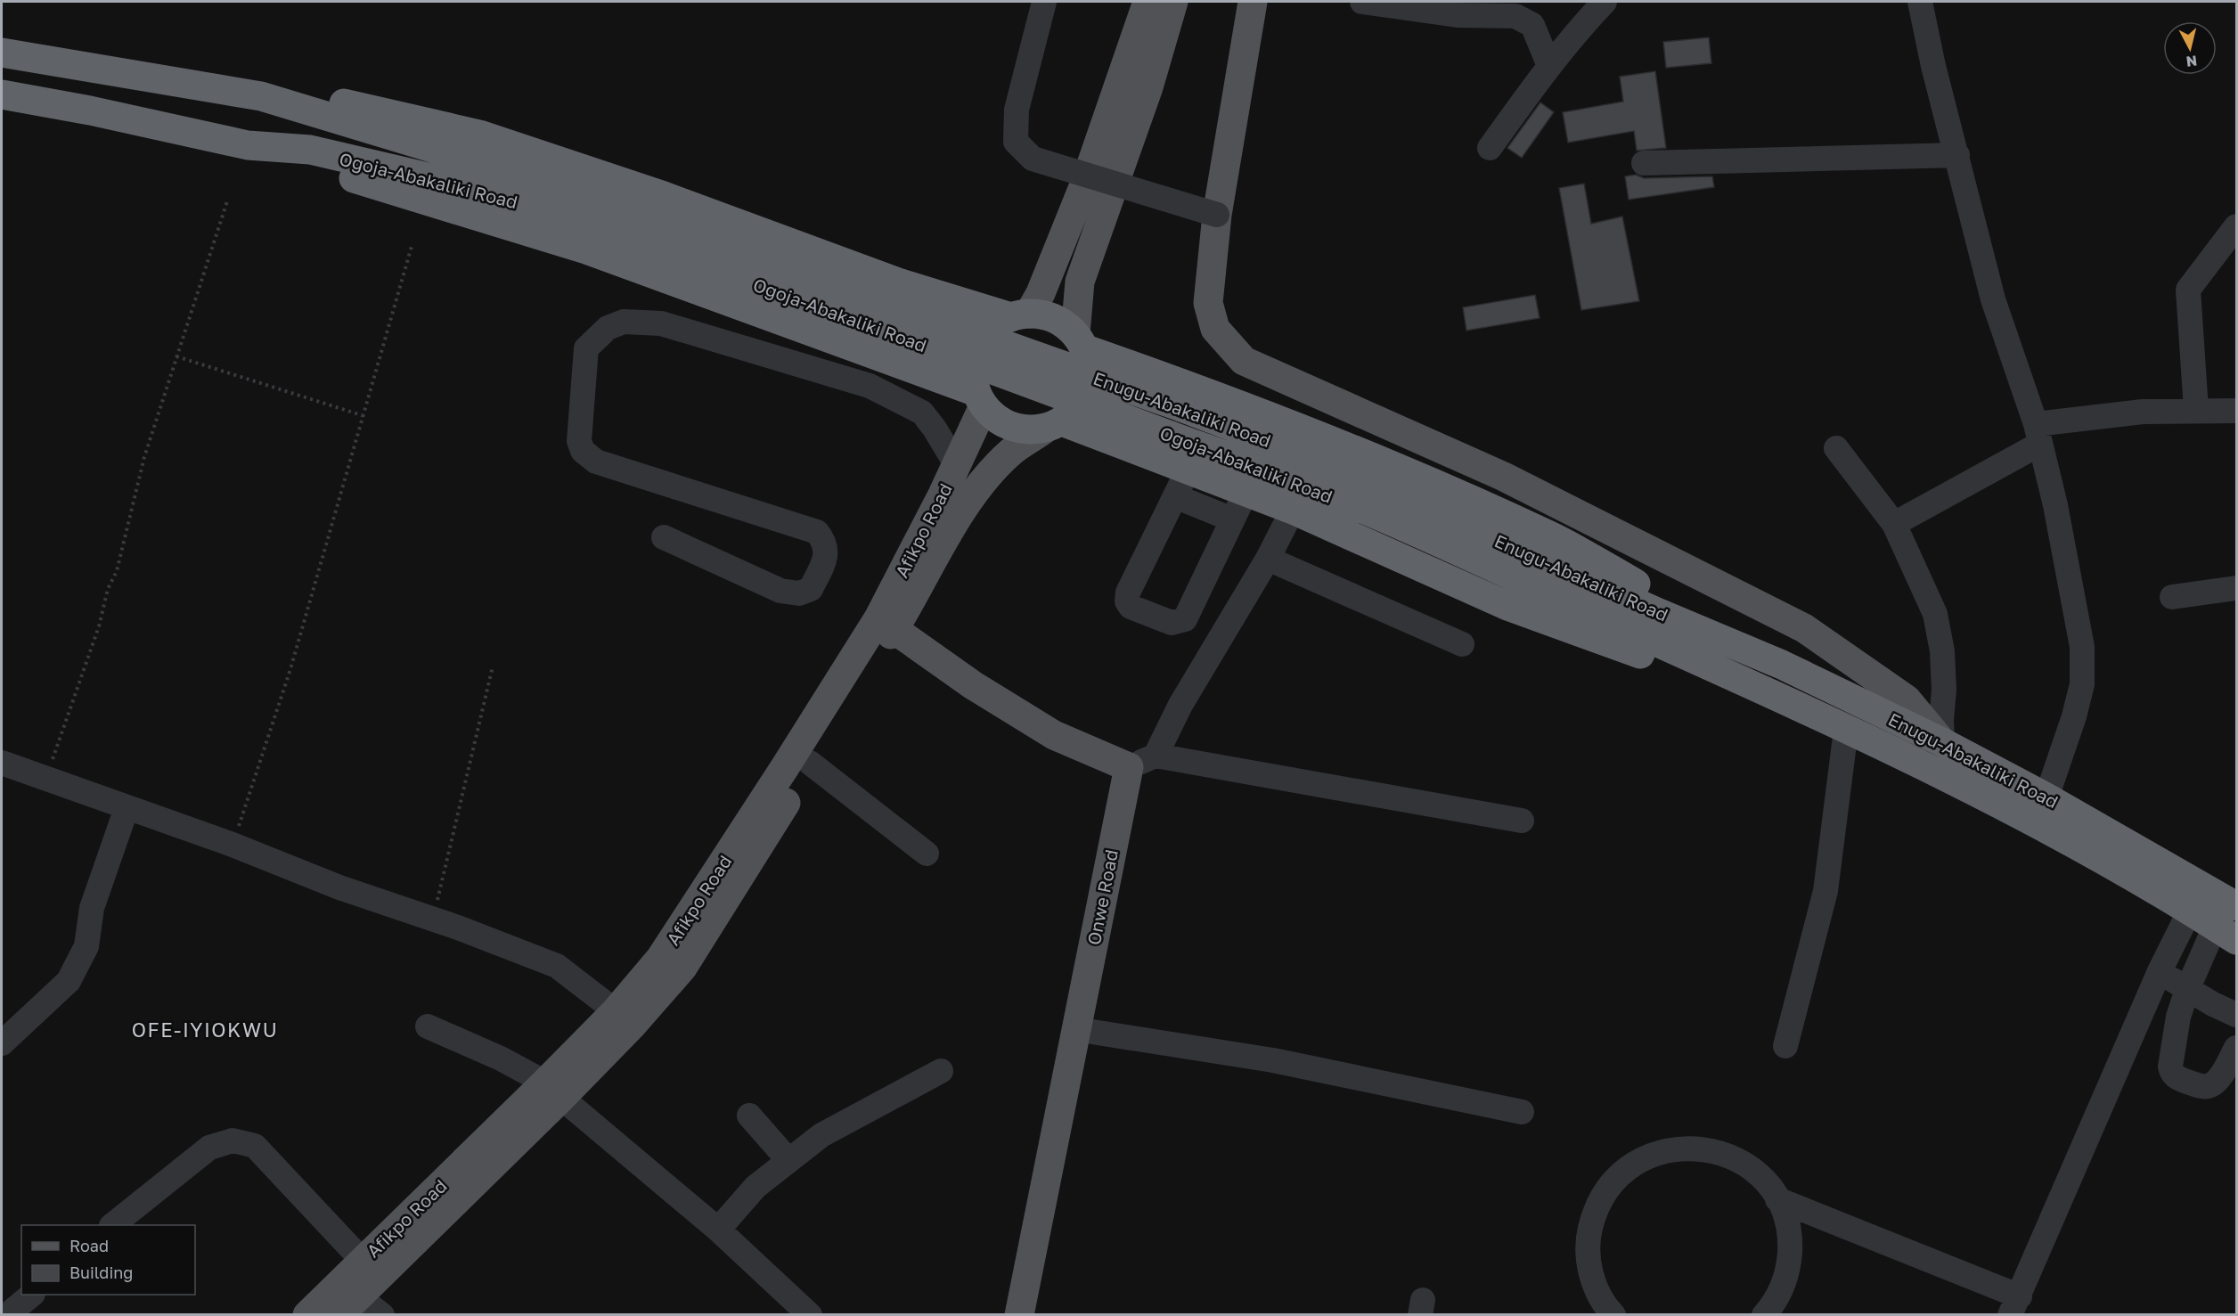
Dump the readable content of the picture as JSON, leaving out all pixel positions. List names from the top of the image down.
{
  "streets": {
    "highway": ["Ogoja-Abakaliki Road", "Enugu-Abakaliki Road"],
    "main road": ["Afikpo Road", "Onwe Road"]
  },
  "crossings": [
    ["Ogoja-Abakaliki Road", "Enugu-Abakaliki Road"]
  ],
  "districts": ["OFE-IYIOKWU"],
  "legend": ["Road", "Building"],
  "north": "bottom"
}
